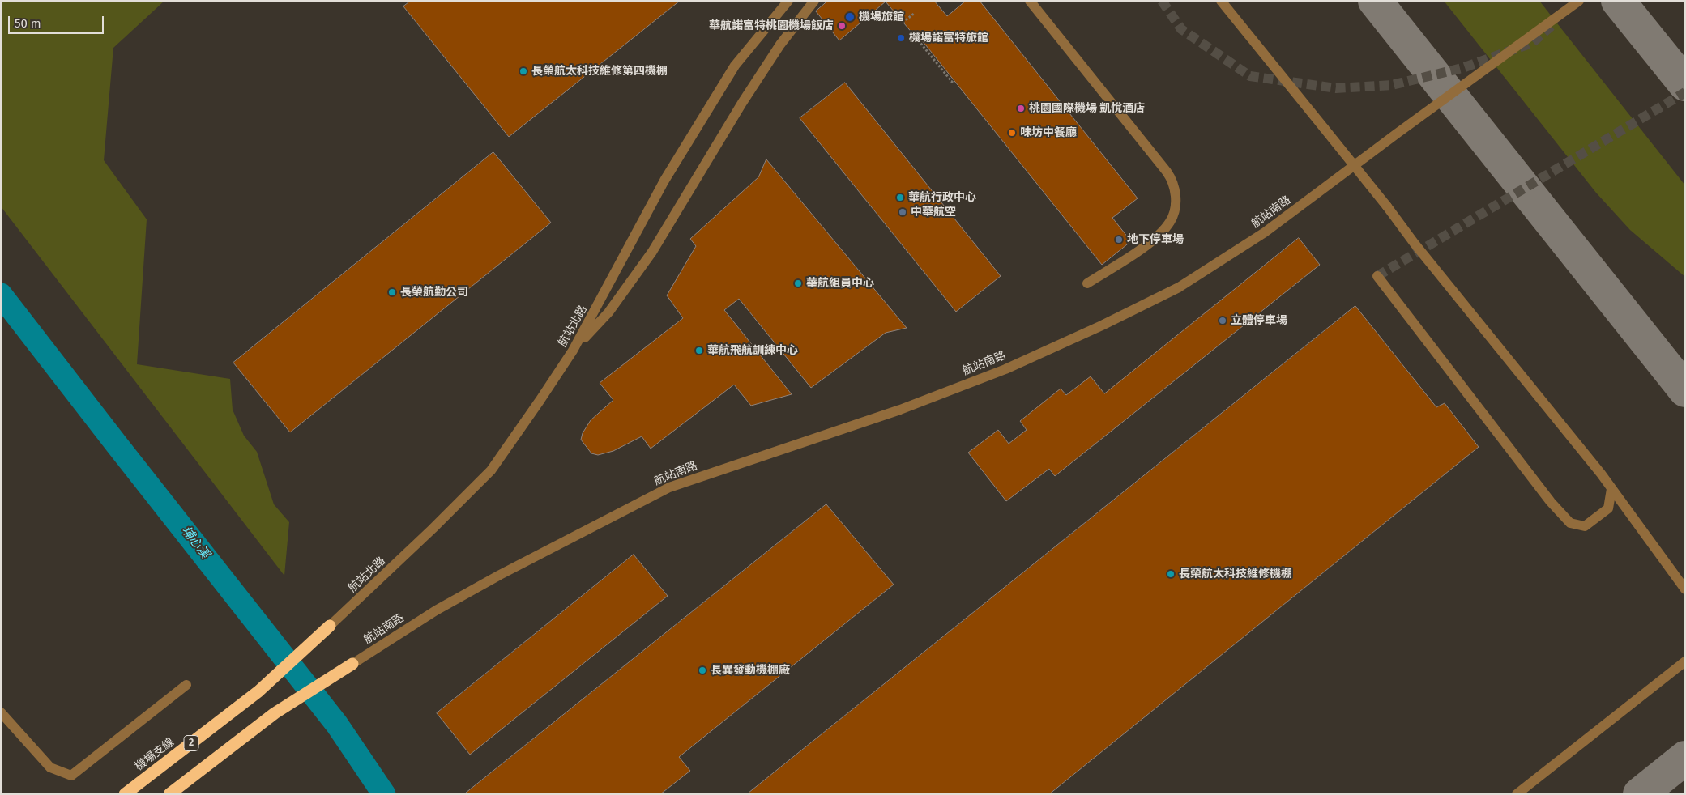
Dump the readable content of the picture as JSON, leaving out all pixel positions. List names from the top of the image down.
{
  "streets": {
    "highway": ["2", "機場支線"],
    "street": ["航站南路", "航站北路"]
  },
  "crossings": [
    ["航站南路", "2"],
    ["航站北路", "機場支線"]
  ],
  "water": ["埔心溪"],
  "places": [
    "機場旅館",
    "華航諾富特桃園機場飯店",
    "機場諾富特旅館",
    "長榮航太科技維修第四機棚",
    "桃園國際機場 凱悅酒店",
    "味坊中餐廳",
    "華航行政中心",
    "中華航空",
    "地下停車場",
    "華航組員中心",
    "長榮航勤公司",
    "立體停車場",
    "華航飛航訓練中心",
    "長榮航太科技維修機棚",
    "長異發動機棚廠"
  ],
  "scale_bar": "50 m"
}
